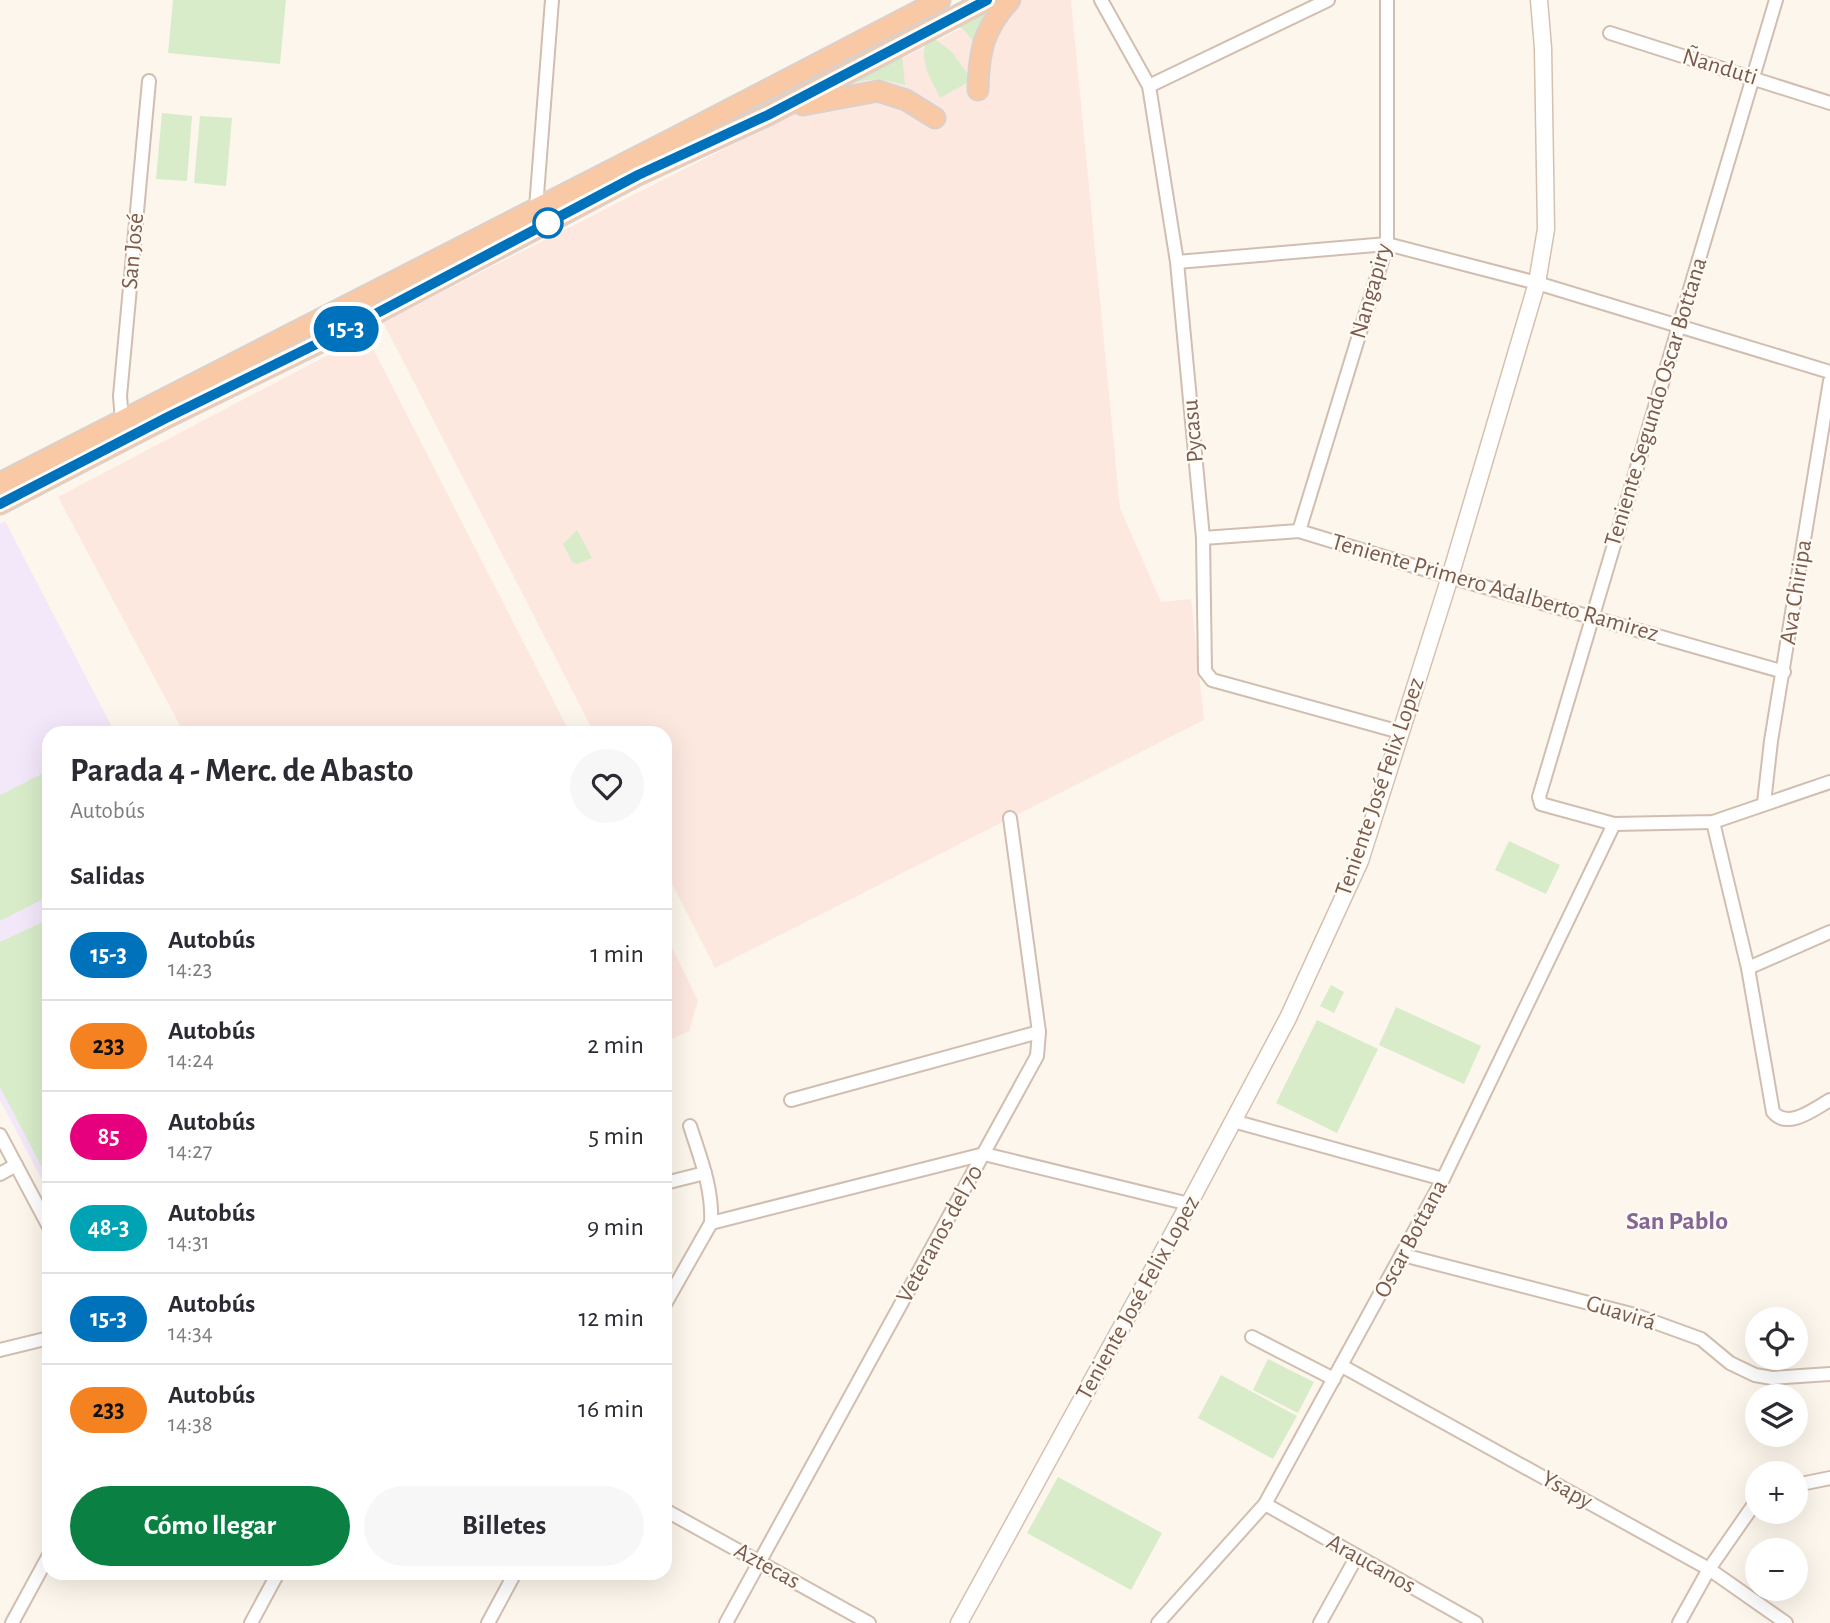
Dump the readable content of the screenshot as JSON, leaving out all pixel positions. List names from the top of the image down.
{
  "streets": {
    "main road": ["Teniente José Felix Lopez"],
    "street": [
      "Ñanduti",
      "San José",
      "Nangapiry",
      "Teniente Segundo Oscar Bottana",
      "Pycasu",
      "Teniente Primero Adalberto Ramirez",
      "Ava Chiripa",
      "Veteranos del 70",
      "Oscar Bottana",
      "Guavirá",
      "Ysapy",
      "Araucanos",
      "Aztecas"
    ]
  },
  "crossings": [
    ["Ñanduti", "Teniente Segundo Oscar Bottana"],
    ["Nangapiry", "Teniente Primero Adalberto Ramirez"],
    ["Teniente Segundo Oscar Bottana", "Teniente Primero Adalberto Ramirez"],
    ["Teniente Segundo Oscar Bottana", "Oscar Bottana"],
    ["Pycasu", "Teniente Primero Adalberto Ramirez"],
    ["Pycasu", "Teniente José Felix Lopez"],
    ["Teniente Primero Adalberto Ramirez", "Ava Chiripa"],
    ["Teniente Primero Adalberto Ramirez", "Teniente José Felix Lopez"],
    ["Veteranos del 70", "Aztecas"],
    ["Oscar Bottana", "Guavirá"],
    ["Oscar Bottana", "Ysapy"],
    ["Oscar Bottana", "Araucanos"]
  ],
  "districts": ["San Pablo"],
  "lines": ["bus line 15-3"],
  "page": {
    "on_map": "15-3",
    "heading": [
      ["Parada 4 - Merc. de Abasto", "Autobús"],
      "Salidas"
    ],
    "list": [
      {
        "mark": "15-3",
        "name": "Autobús",
        "note": "14:23",
        "value": "1 min"
      },
      {
        "mark": "233",
        "name": "Autobús",
        "note": "14:24",
        "value": "2 min"
      },
      {
        "mark": "85",
        "name": "Autobús",
        "note": "14:27",
        "value": "5 min"
      },
      {
        "mark": "48-3",
        "name": "Autobús",
        "note": "14:31",
        "value": "9 min"
      },
      {
        "mark": "15-3",
        "name": "Autobús",
        "note": "14:34",
        "value": "12 min"
      },
      {
        "mark": "233",
        "name": "Autobús",
        "note": "14:38",
        "value": "16 min"
      }
    ],
    "map_buttons": ["+", "−"],
    "buttons": ["Cómo llegar", "Billetes"]
  }
}
